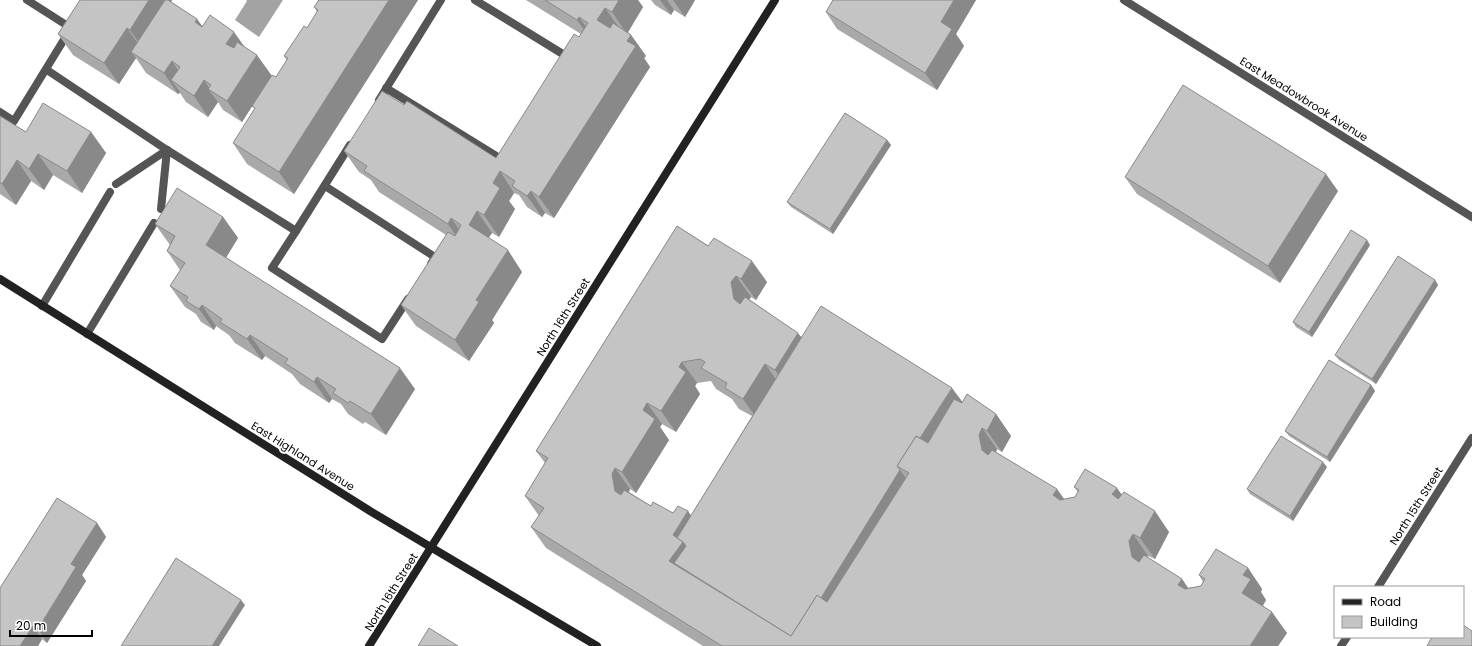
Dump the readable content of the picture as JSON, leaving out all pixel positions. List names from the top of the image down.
{
  "streets": {
    "main road": ["North 16th Street", "East Highland Avenue"],
    "street": ["East Meadowbrook Avenue", "North 15th Street"]
  },
  "crossings": [
    ["North 16th Street", "East Highland Avenue"]
  ],
  "legend": ["Road", "Building"],
  "scale_bar": "20 m"
}
